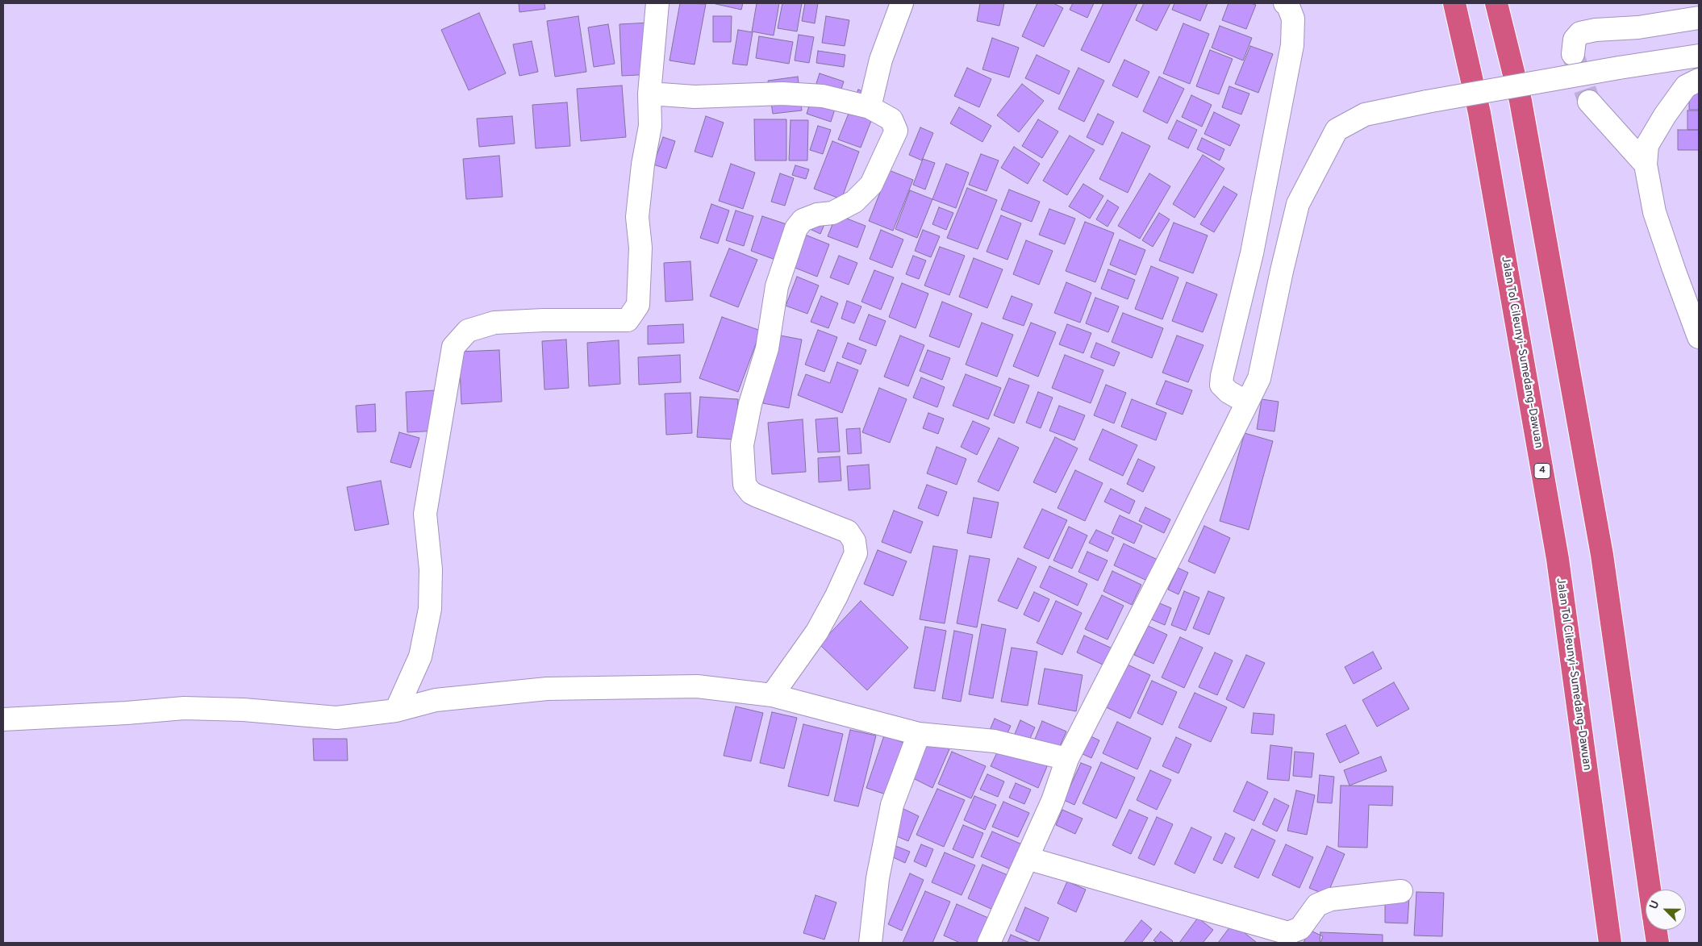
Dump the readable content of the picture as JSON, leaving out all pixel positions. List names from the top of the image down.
{
  "streets": {
    "highway": ["Jalan Tol Cileunyi–Sumedang–Dawuan", "4"]
  },
  "north": "top left"
}
